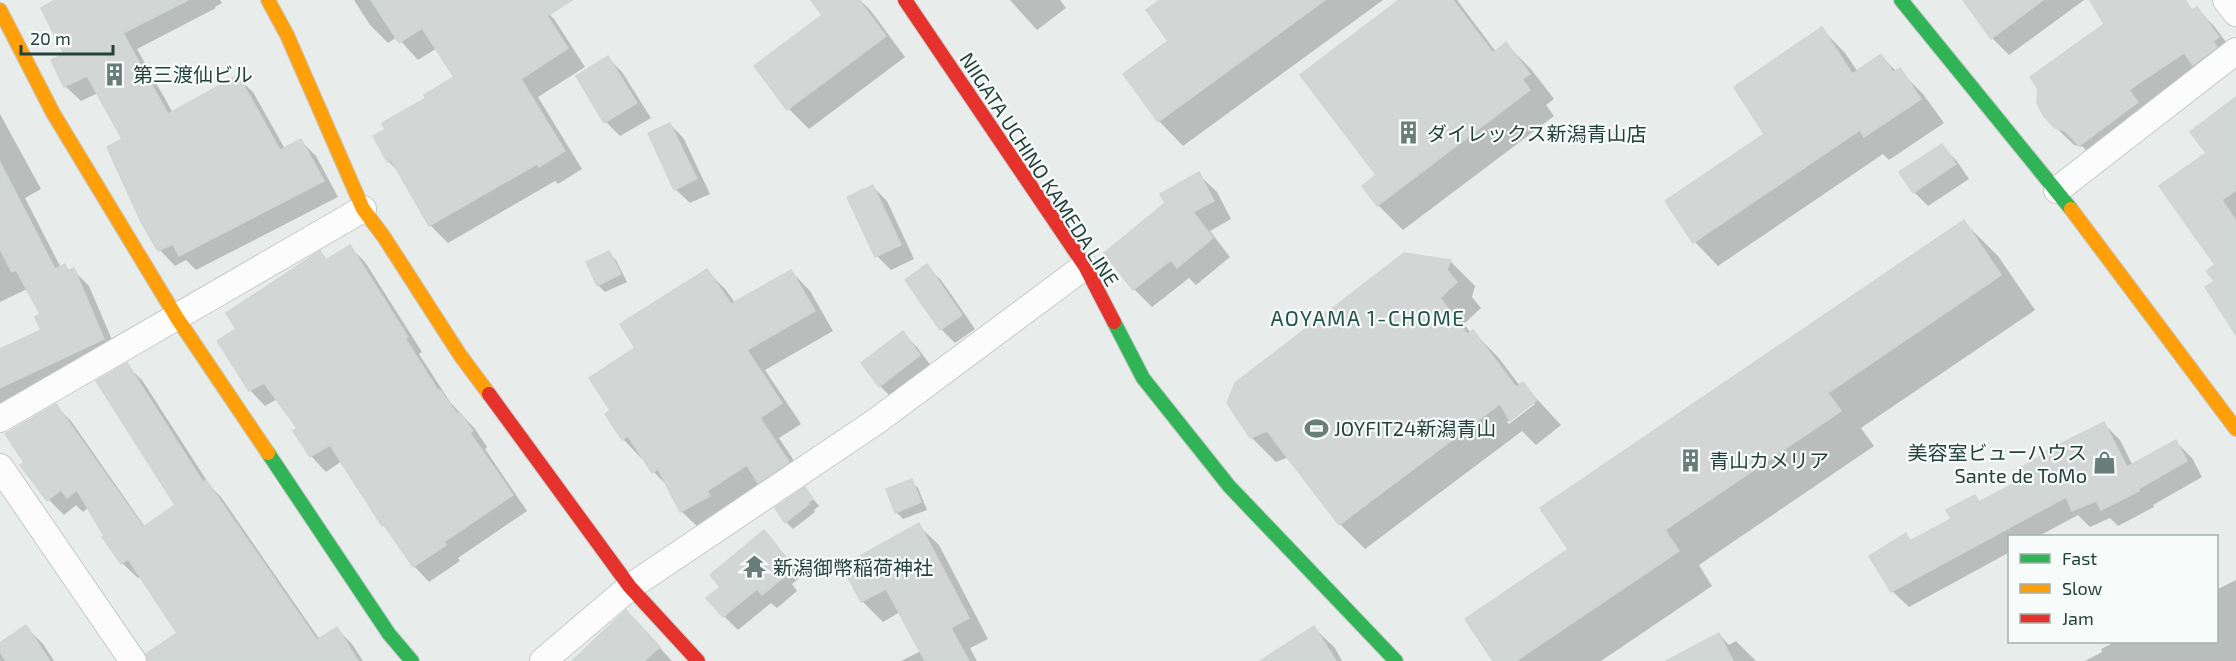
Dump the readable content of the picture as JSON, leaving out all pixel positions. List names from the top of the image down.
{
  "streets": {
    "street": ["NIIGATA UCHINO KAMEDA LINE"]
  },
  "districts": ["AOYAMA 1-CHOME"],
  "places": {
    "building": ["第三渡仙ビル", "ダイレックス新潟青山店", "青山カメリア"],
    "sports": ["JOYFIT24新潟青山"],
    "shop": ["美容室ビューハウス Sante de ToMo"],
    "temple": ["新潟御幣稲荷神社"]
  },
  "legend": ["Fast", "Slow", "Jam"],
  "scale_bar": "20 m"
}
